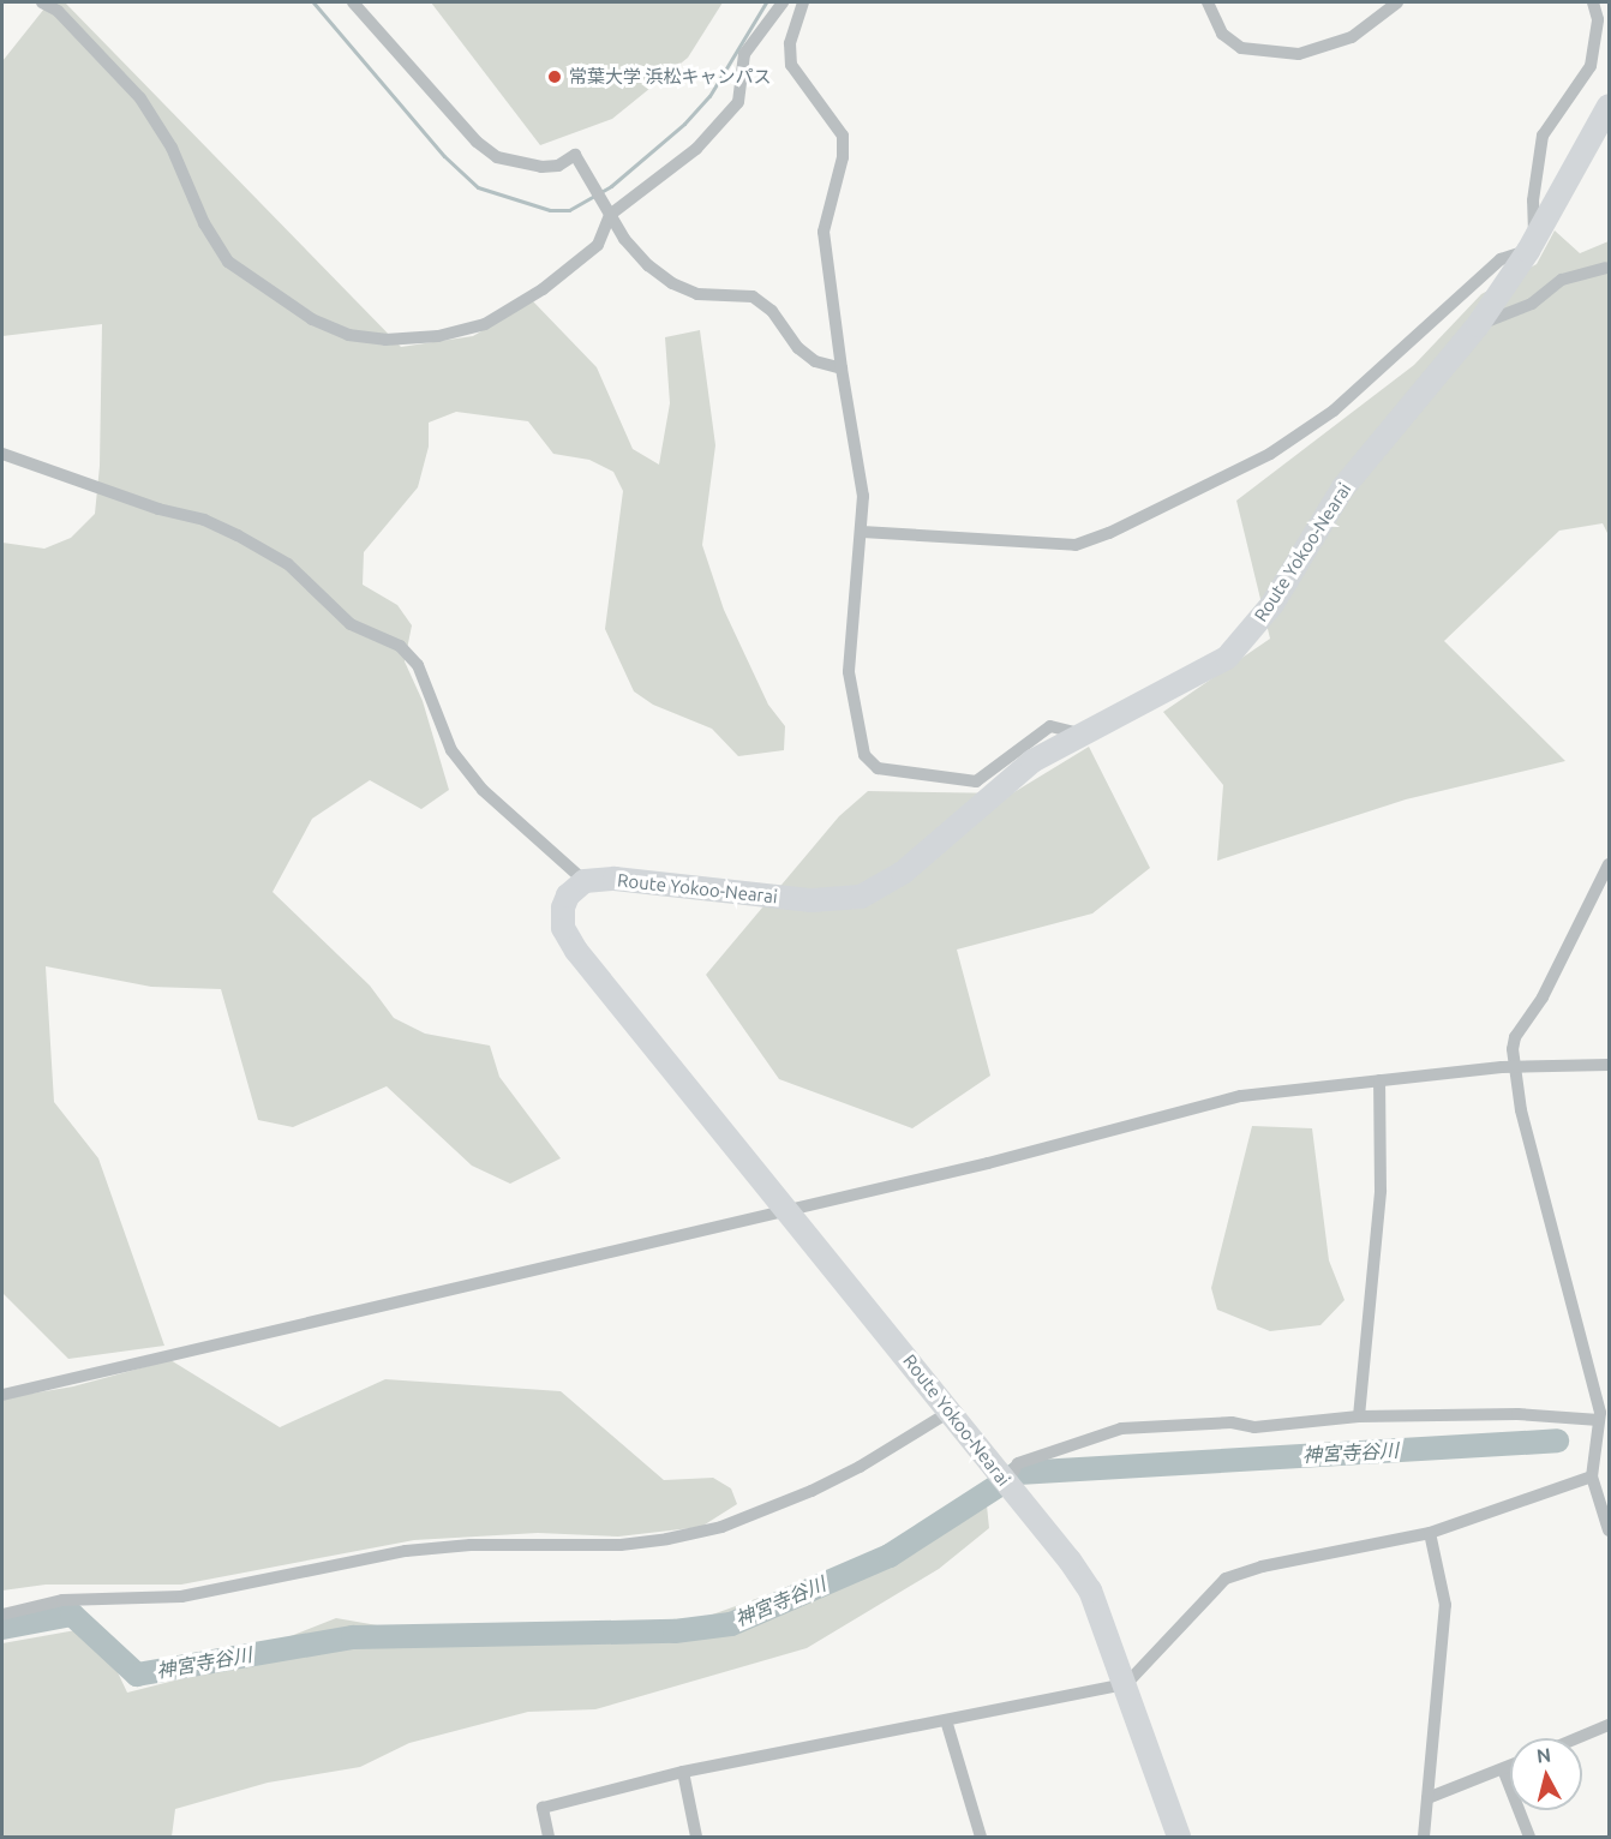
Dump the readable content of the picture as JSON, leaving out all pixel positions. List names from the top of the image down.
{
  "streets": {
    "main road": ["Route Yokoo-Nearai"]
  },
  "water": ["神宮寺谷川"],
  "places": ["常葉大学 浜松キャンパス"],
  "north": "top"
}
